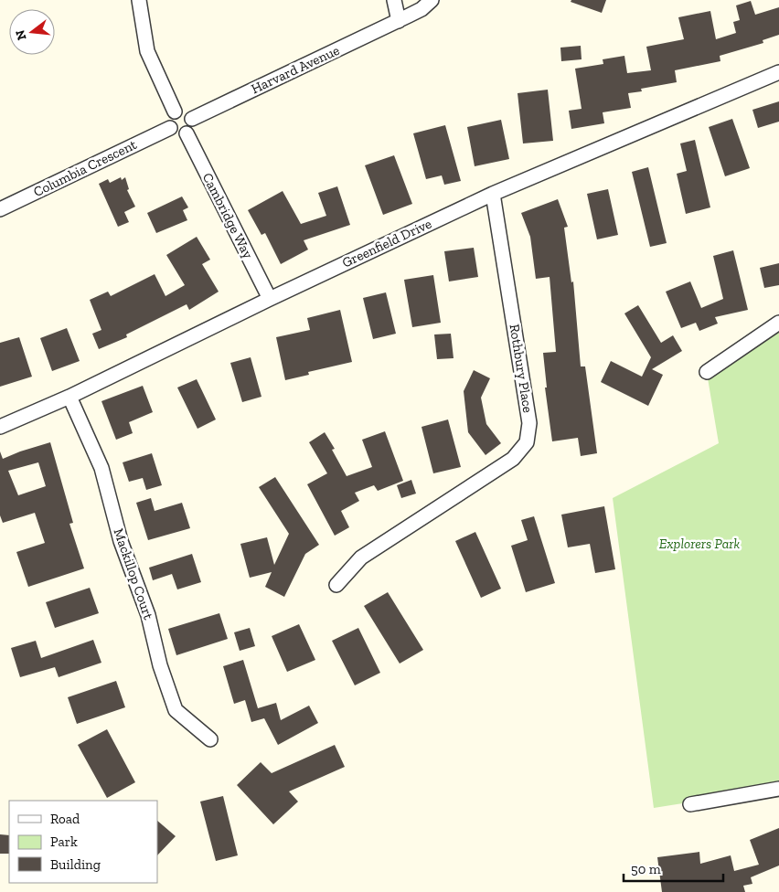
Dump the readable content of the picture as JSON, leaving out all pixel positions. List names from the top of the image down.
{
  "streets": {
    "street": [
      "Harvard Avenue",
      "Columbia Crescent",
      "Cambridge Way",
      "Greenfield Drive",
      "Rothbury Place",
      "Mackillop Court"
    ]
  },
  "crossings": [
    ["Harvard Avenue", "Columbia Crescent"],
    ["Harvard Avenue", "Cambridge Way"],
    ["Columbia Crescent", "Cambridge Way"],
    ["Cambridge Way", "Greenfield Drive"],
    ["Greenfield Drive", "Rothbury Place"],
    ["Greenfield Drive", "Mackillop Court"]
  ],
  "parks": ["Explorers Park"],
  "legend": ["Road", "Park", "Building"],
  "scale_bar": "50 m",
  "north": "left"
}
